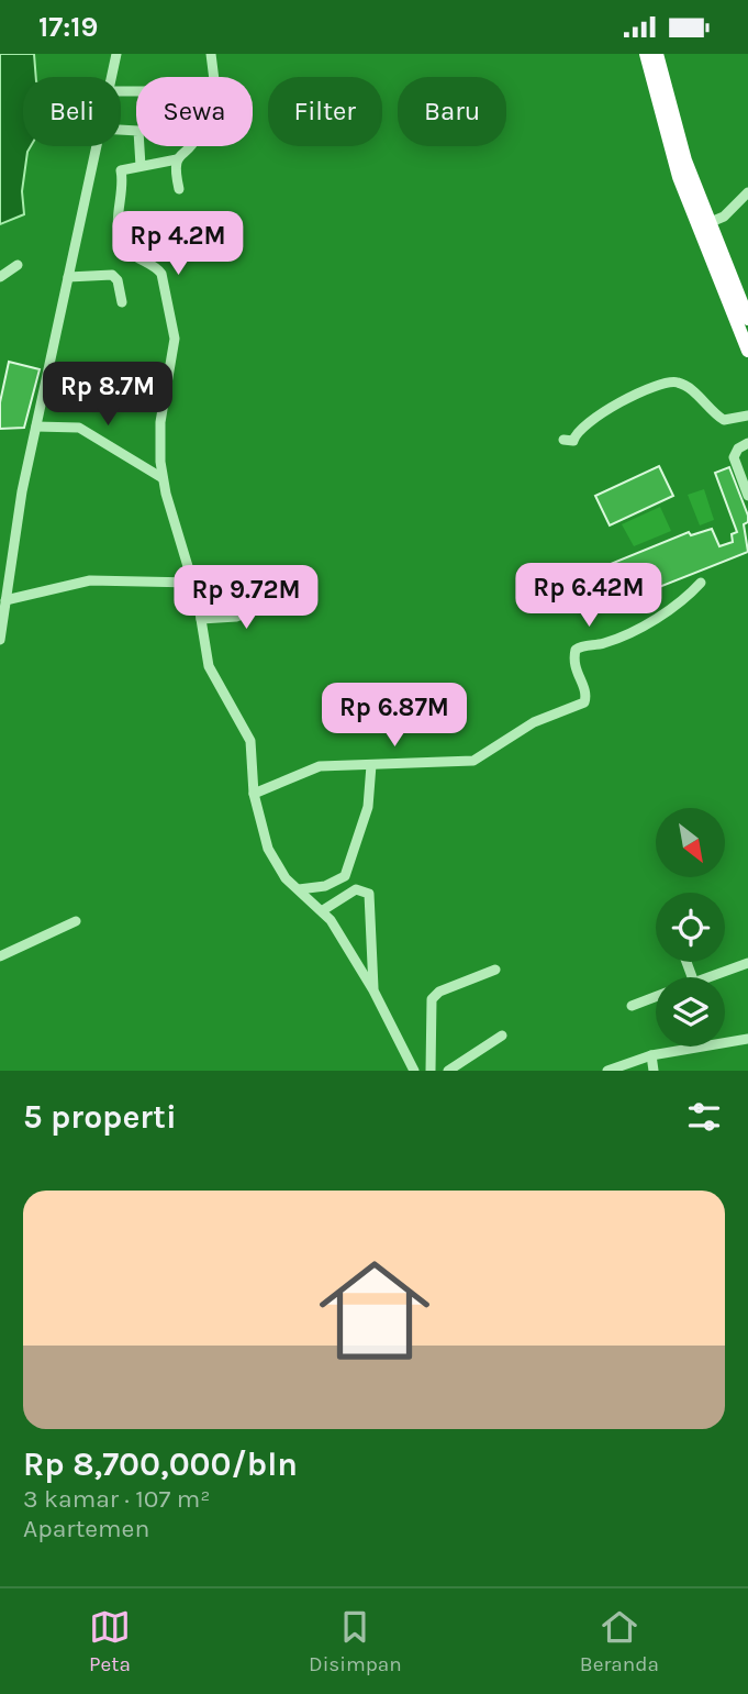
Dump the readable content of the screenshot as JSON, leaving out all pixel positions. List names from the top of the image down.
{
  "north": "bottom right",
  "page": {
    "status": "17:19",
    "chip": [
      "Beli",
      "Sewa",
      "Filter",
      "Baru"
    ],
    "price": [
      "Rp 4.2M",
      "Rp 8.7M",
      "Rp 6.42M",
      "Rp 9.72M",
      "Rp 6.87M"
    ],
    "heading": "5 properti",
    "list": [
      {
        "name": "Rp 8,700,000/bln",
        "note": "3 kamar · 107 m² · Apartemen"
      }
    ],
    "tabs": ["Peta", "Disimpan", "Beranda"]
  }
}
